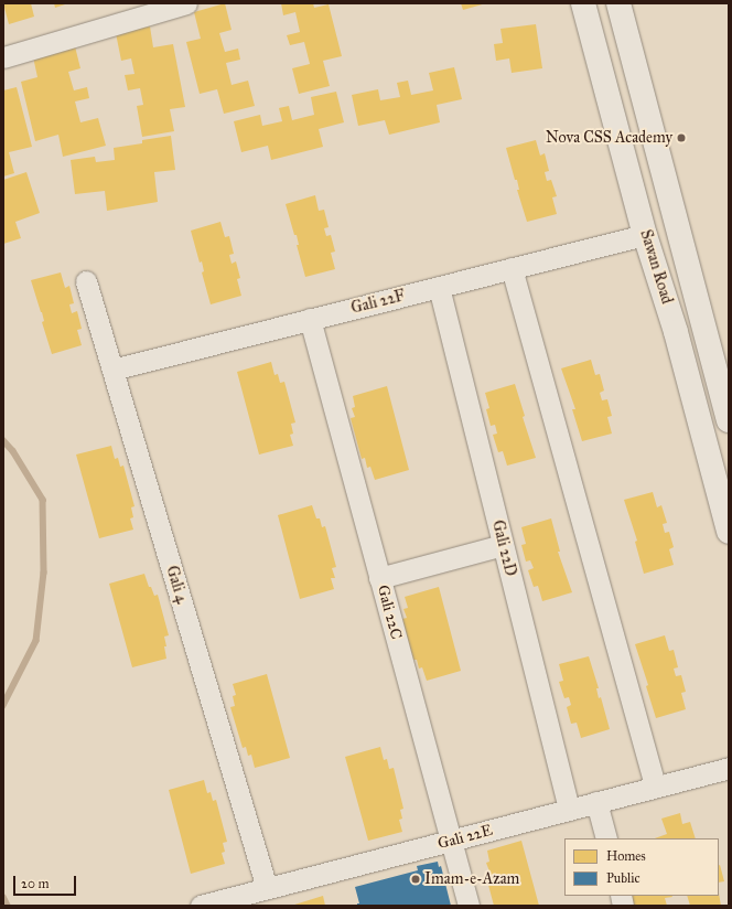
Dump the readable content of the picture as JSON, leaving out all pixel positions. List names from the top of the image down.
{
  "streets": {
    "main road": ["Sawan Road"],
    "street": [
      "Gali 22F",
      "Gali 22D",
      "Gali 4",
      "Gali 22C",
      "Gali 22E"
    ]
  },
  "crossings": [
    ["Sawan Road", "Gali 22F"],
    ["Gali 22F", "Gali 22D"],
    ["Gali 22F", "Gali 4"],
    ["Gali 22F", "Gali 22C"],
    ["Gali 22D", "Gali 22E"],
    ["Gali 4", "Gali 22E"],
    ["Gali 22C", "Gali 22E"]
  ],
  "places": ["Nova CSS Academy", "Imam-e-Azam"],
  "legend": ["Homes", "Public"],
  "scale_bar": "20 m"
}
